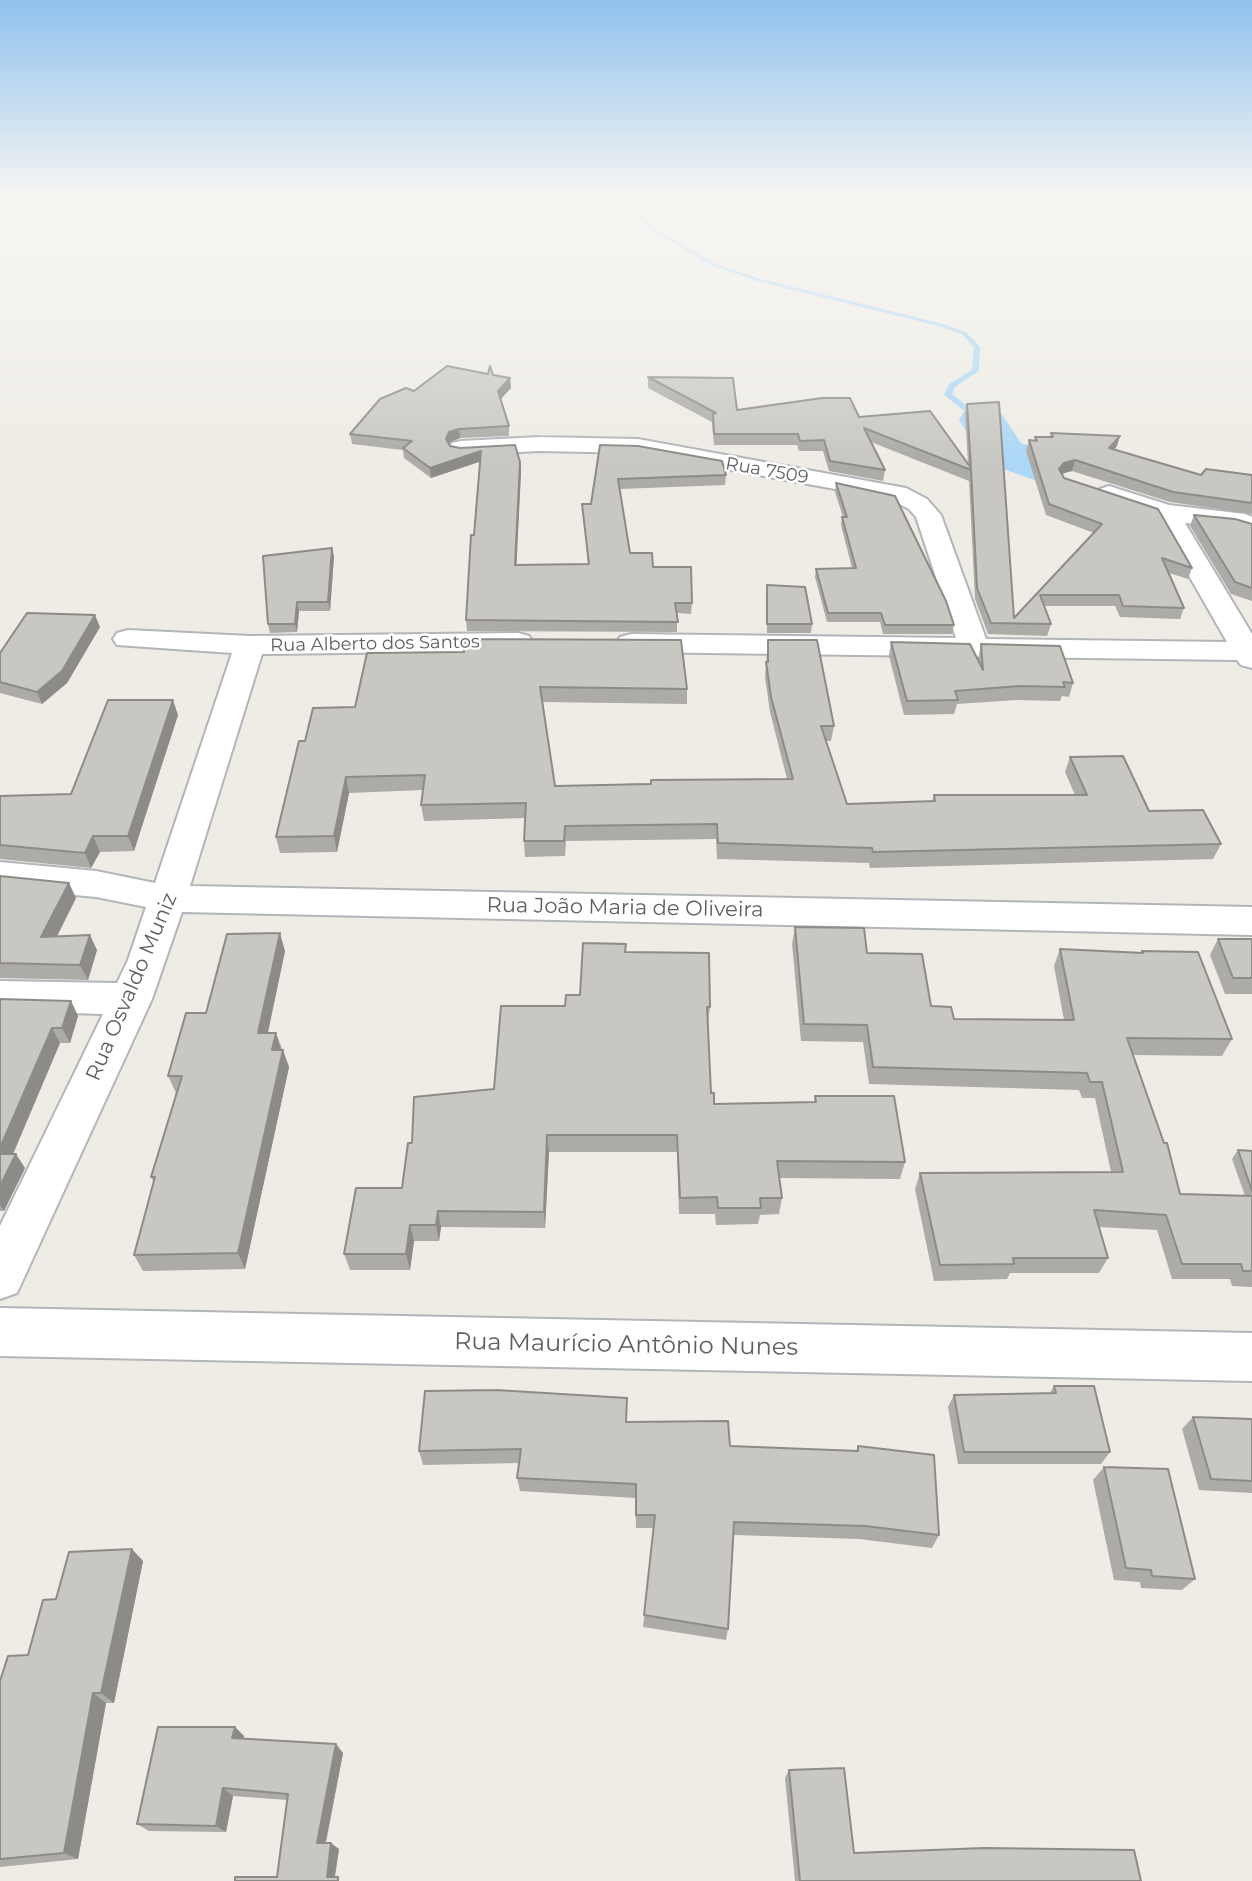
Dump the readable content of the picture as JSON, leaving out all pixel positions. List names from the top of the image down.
{
  "streets": {
    "street": [
      "Rua 7509",
      "Rua Alberto dos Santos",
      "Rua João Maria de Oliveira",
      "Rua Osvaldo Muniz",
      "Rua Maurício Antônio Nunes"
    ]
  },
  "crossings": [
    ["Rua Alberto dos Santos", "Rua Osvaldo Muniz"],
    ["Rua João Maria de Oliveira", "Rua Osvaldo Muniz"]
  ]
}
